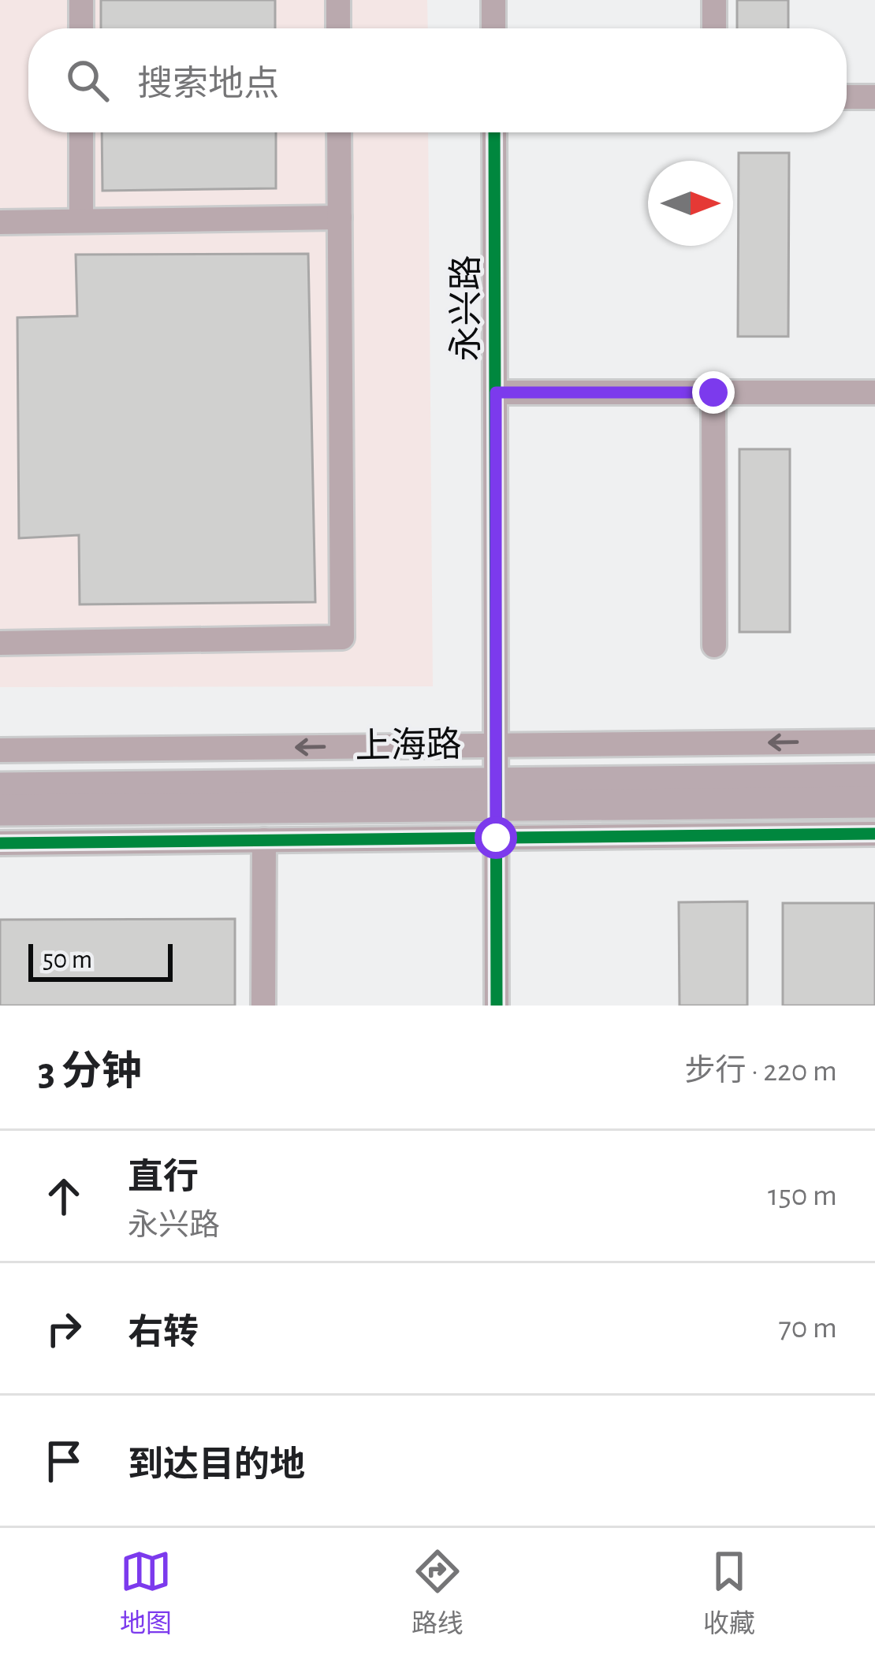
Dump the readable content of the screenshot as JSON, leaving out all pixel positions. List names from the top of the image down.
{
  "streets": {
    "main road": ["上海路"],
    "street": ["永兴路"]
  },
  "crossings": [
    ["永兴路", "上海路"]
  ],
  "scale_bar": "50 m",
  "north": "right",
  "page": {
    "search": "搜索地点",
    "scale": "50 m",
    "heading": ["3 分钟", "步行 · 220 m"],
    "list": [
      ["直行", "永兴路", "150 m"],
      ["右转", "70 m"],
      "到达目的地"
    ],
    "nav": ["地图", "路线", "收藏"]
  }
}
